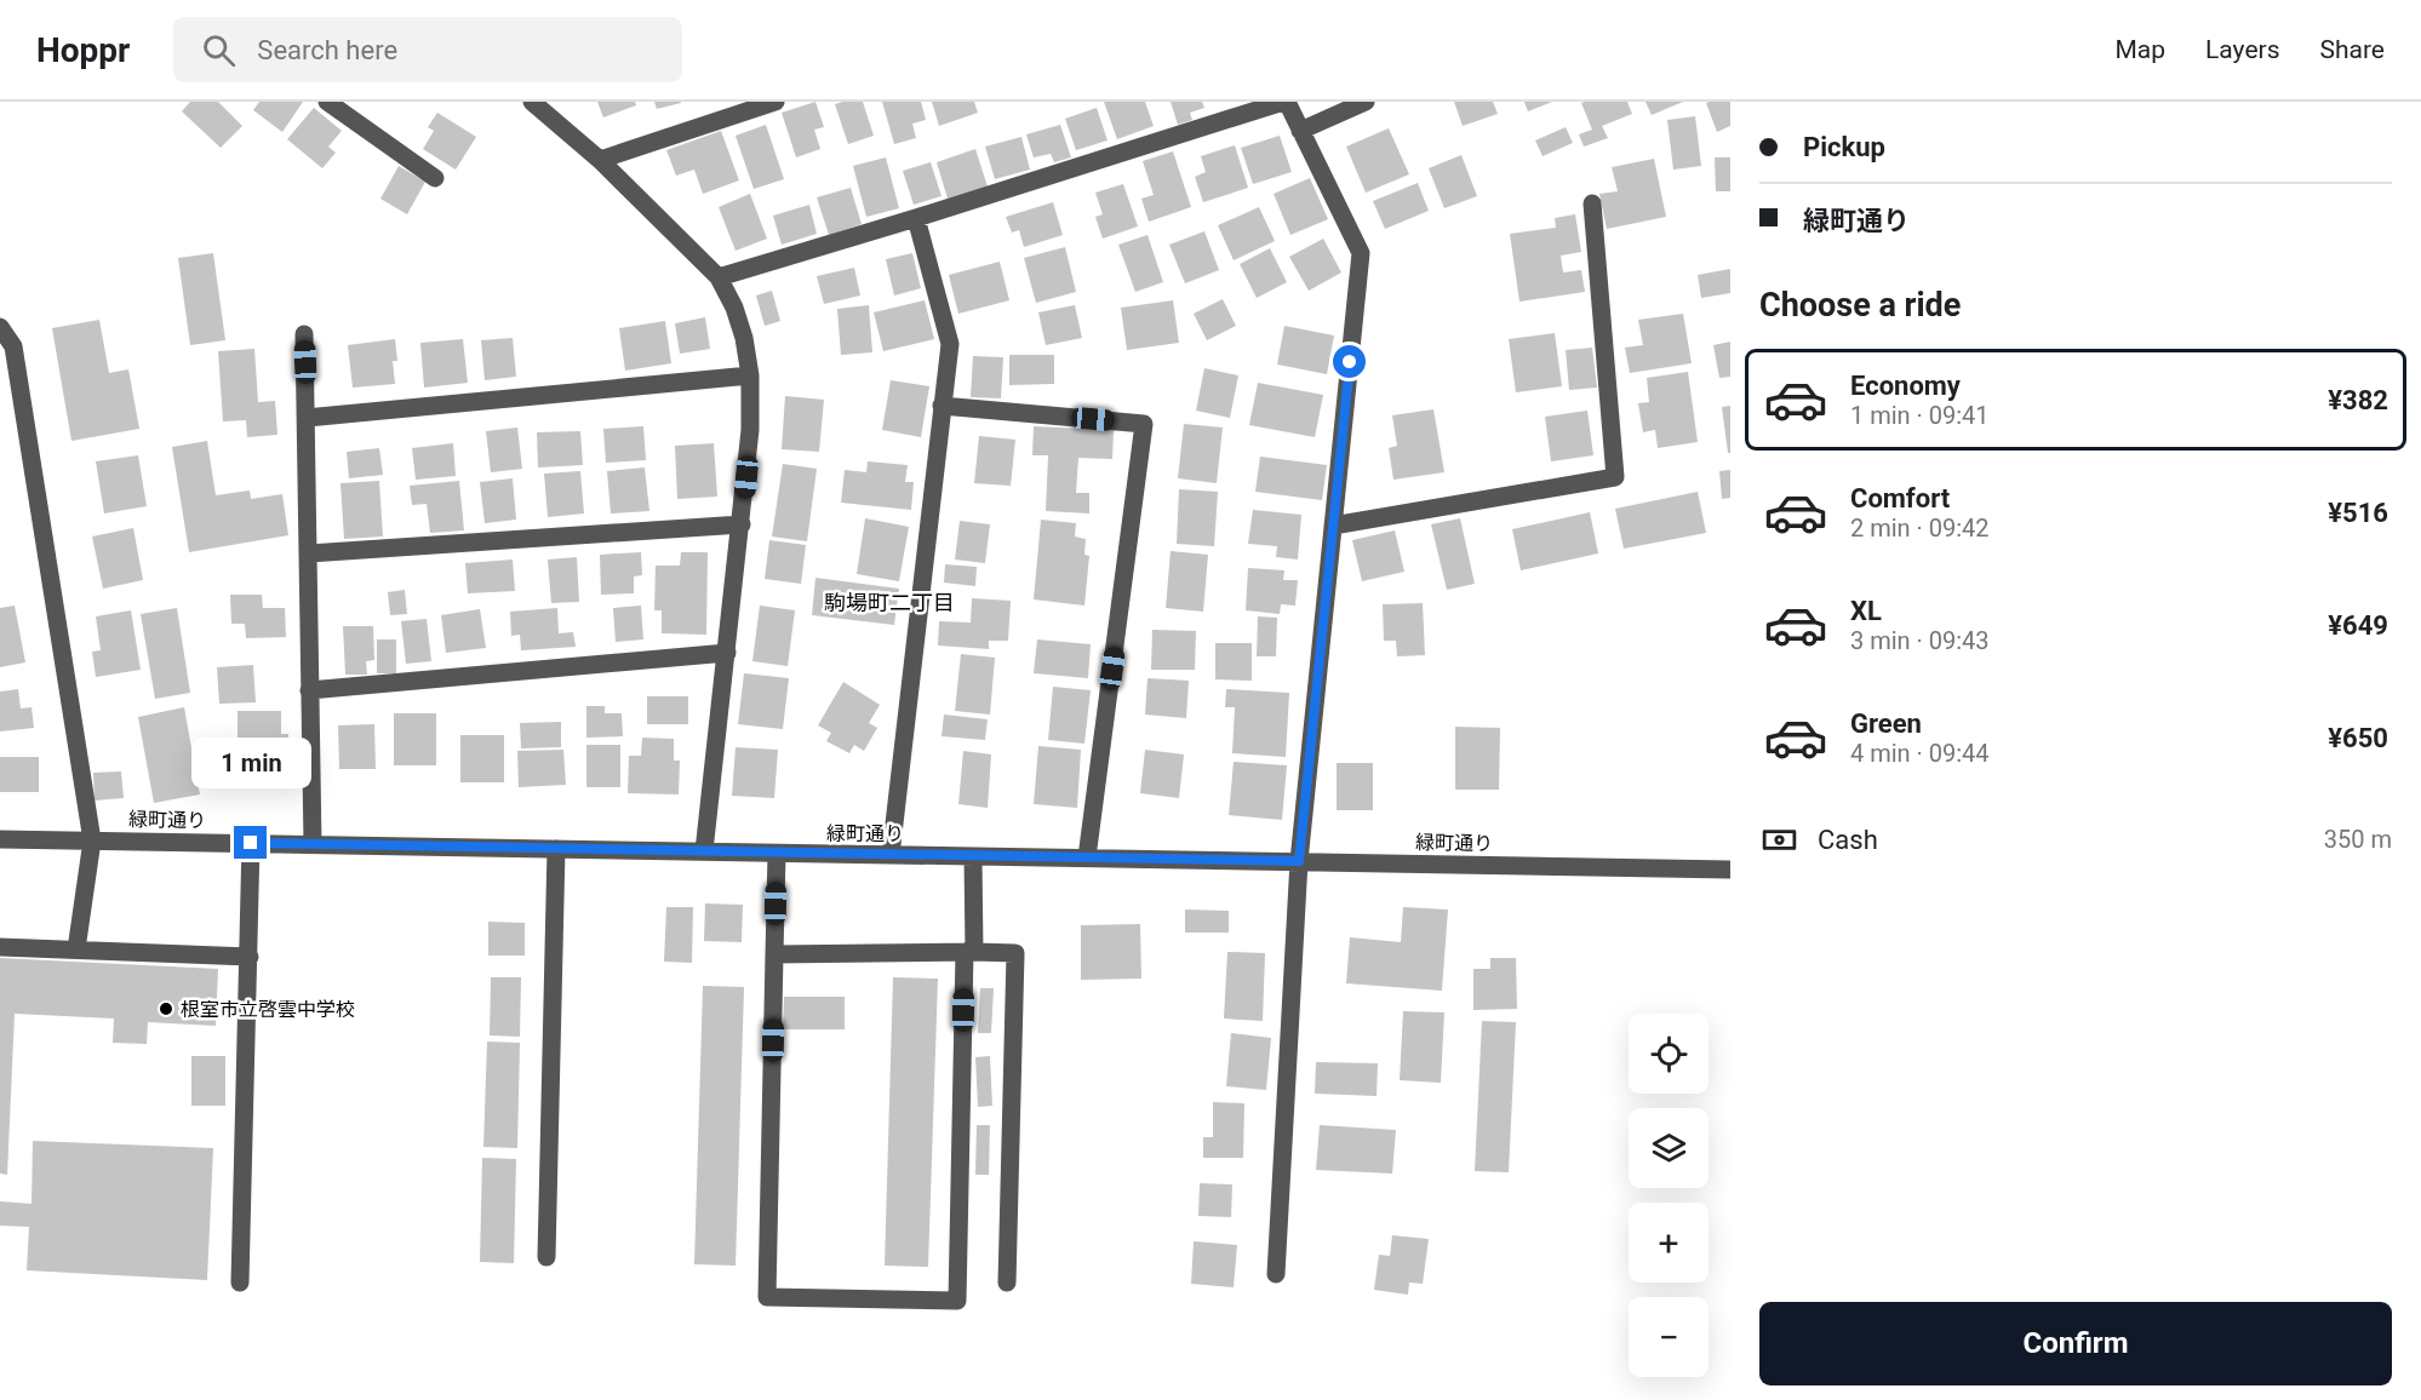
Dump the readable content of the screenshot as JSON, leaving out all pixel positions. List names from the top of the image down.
{
  "streets": {
    "street": ["緑町通り"]
  },
  "districts": ["駒場町二丁目"],
  "places": ["根室市立啓雲中学校"],
  "page": {
    "header": "Hoppr",
    "search": "Search here",
    "nav": ["Map", "Layers", "Share"],
    "banner": ["Pickup", "緑町通り"],
    "heading": "Choose a ride",
    "list": [
      {
        "name": "Economy",
        "note": "1 min · 09:41",
        "value": "¥382"
      },
      {
        "name": "Comfort",
        "note": "2 min · 09:42",
        "value": "¥516"
      },
      {
        "name": "XL",
        "note": "3 min · 09:43",
        "value": "¥649"
      },
      {
        "name": "Green",
        "note": "4 min · 09:44",
        "value": "¥650"
      }
    ],
    "bubble": "1 min",
    "pay": ["Cash", "350 m"],
    "map_buttons": ["+", "−"],
    "buttons": "Confirm"
  }
}
